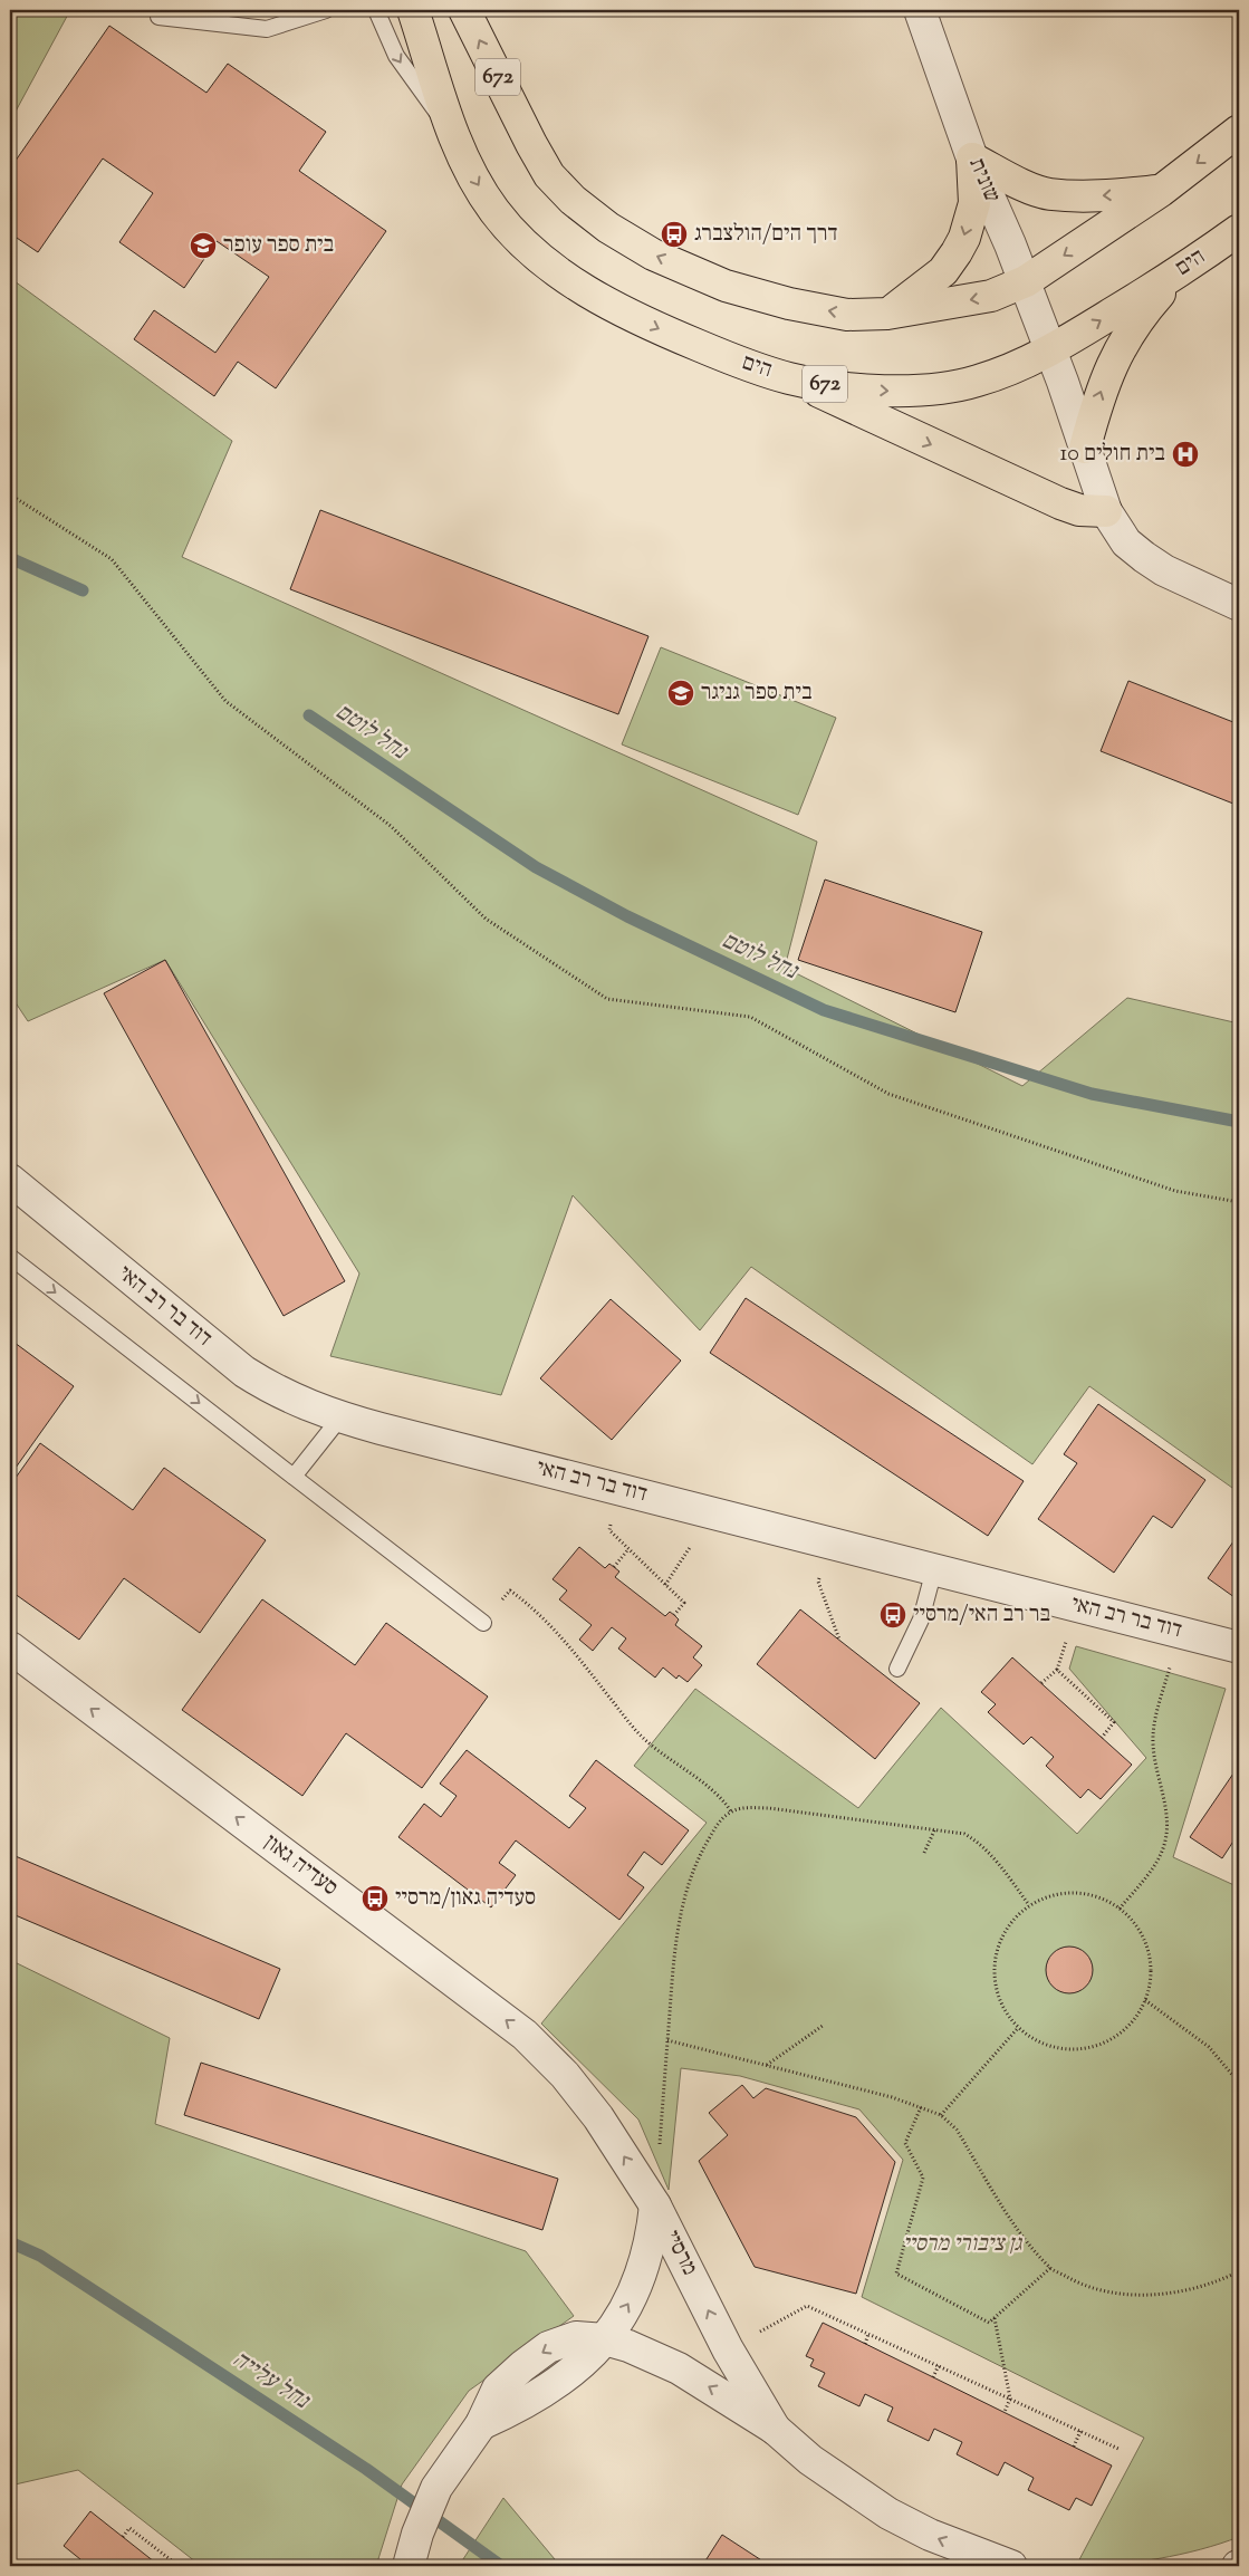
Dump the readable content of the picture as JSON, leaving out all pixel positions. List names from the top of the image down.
{
  "streets": {
    "main road": ["672", "הים"],
    "street": [
      "שונית",
      "דוד בר רב האי",
      "סעדיה גאון",
      "מרסיי"
    ]
  },
  "crossings": [
    ["672", "שונית"],
    ["שונית", "הים"],
    ["סעדיה גאון", "מרסיי"]
  ],
  "one_way": ["סעדיה גאון", "מרסיי"],
  "water": ["נחל לוטם", "נחל עלייה"],
  "parks": ["גן ציבורי מרסיי"],
  "places": {
    "bus stop": ["דרך הים/הולצברג", "בר רב האי/מרסיי", "סעדיה גאון/מרסיי"],
    "school or university": ["בית ספר עופר", "בית ספר גניגר"],
    "hospital": ["בית חולים 10"]
  }
}
